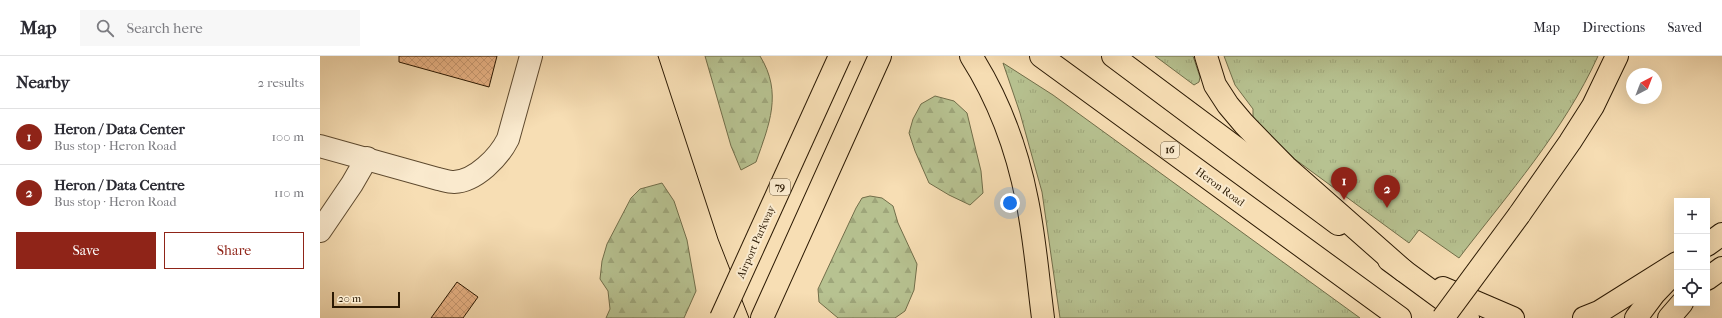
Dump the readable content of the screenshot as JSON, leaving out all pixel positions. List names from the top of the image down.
{
  "streets": {
    "main road": [
      "16",
      "79",
      "Heron Road",
      "Airport Parkway"
    ]
  },
  "scale_bar": "20 m",
  "north": "top right",
  "page": {
    "header": "Map",
    "search": "Search here",
    "nav": ["Map", "Directions", "Saved"],
    "heading": ["Nearby", "2 results"],
    "list": [
      {
        "mark": "1",
        "name": "Heron / Data Center",
        "note": "Bus stop · Heron Road",
        "value": "100 m"
      },
      {
        "mark": "2",
        "name": "Heron / Data Centre",
        "note": "Bus stop · Heron Road",
        "value": "110 m"
      }
    ],
    "pins": ["1", "2"],
    "map_buttons": ["+", "−"],
    "buttons": ["Save", "Share"],
    "scale": "20 m"
  }
}
